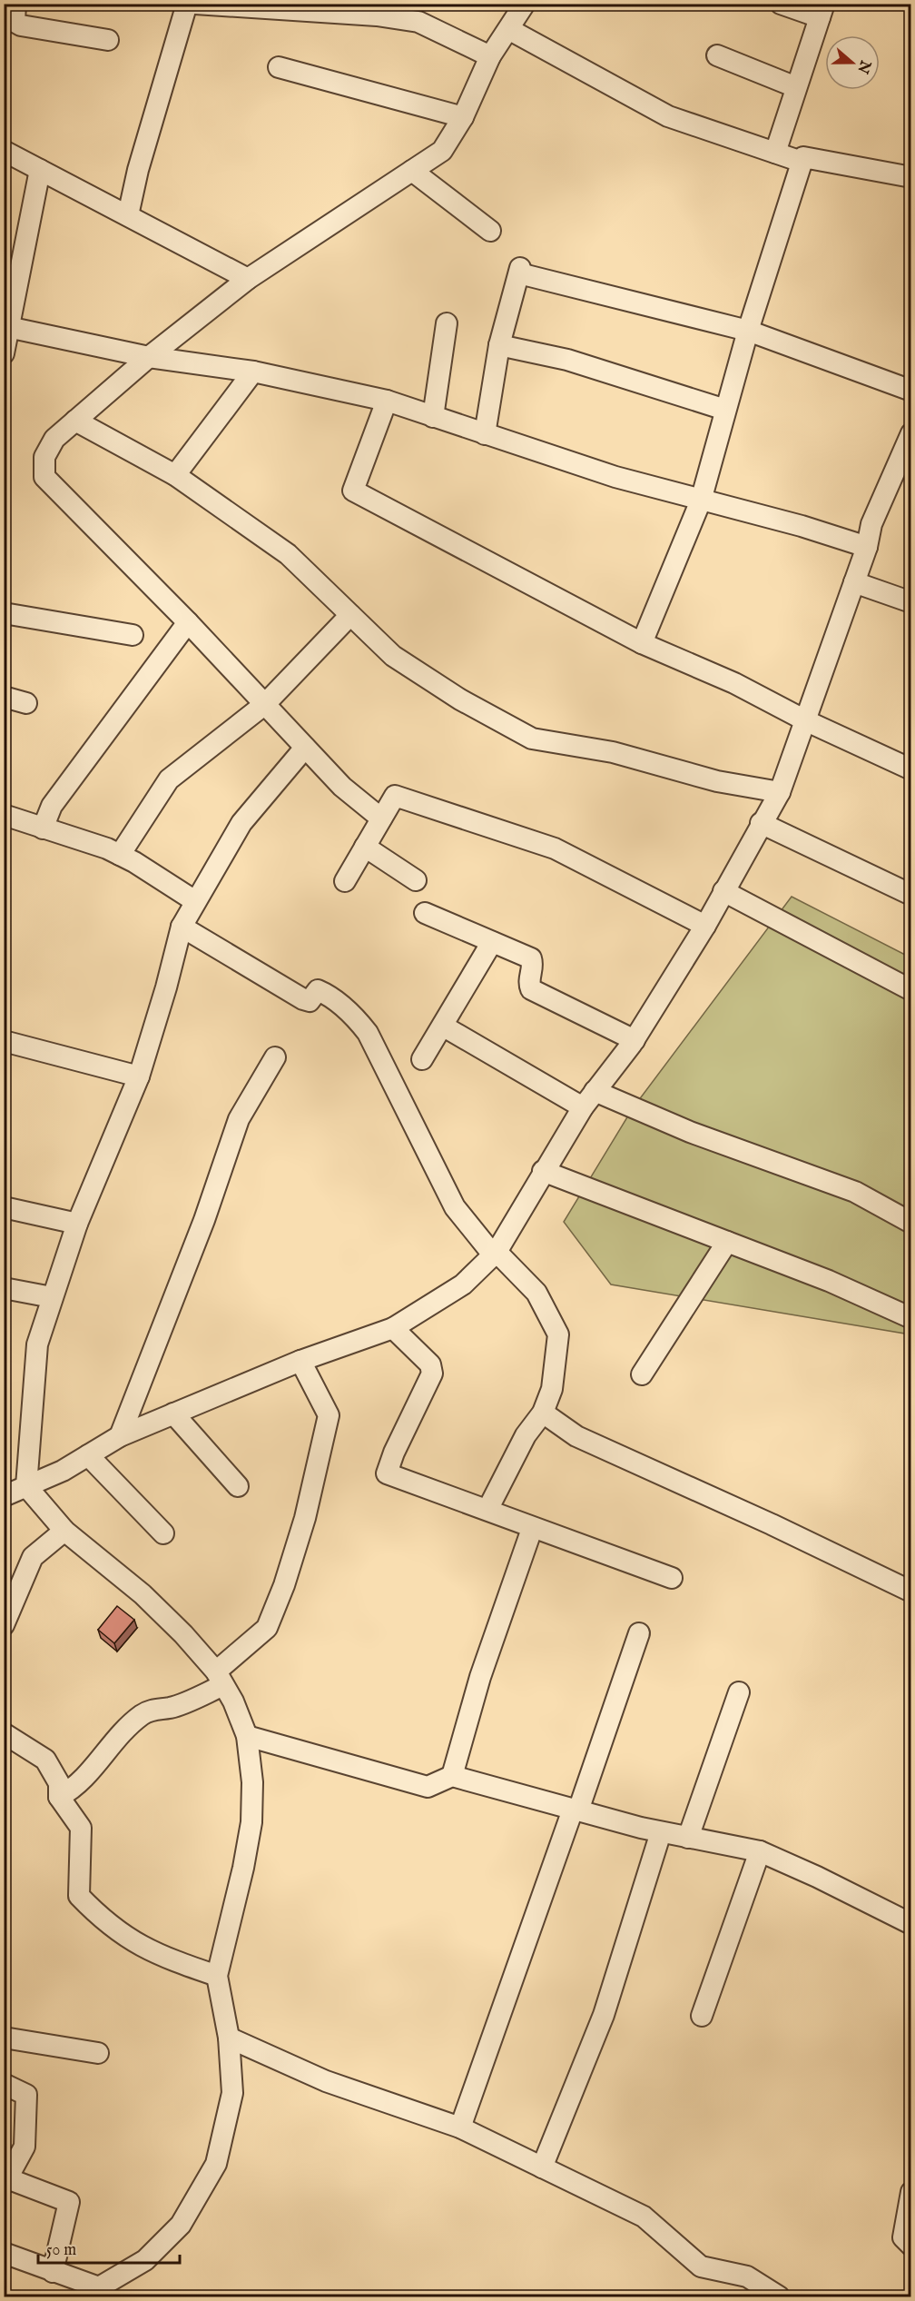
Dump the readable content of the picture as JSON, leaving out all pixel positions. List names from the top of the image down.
{
  "scale_bar": "50 m",
  "north": "right"
}
